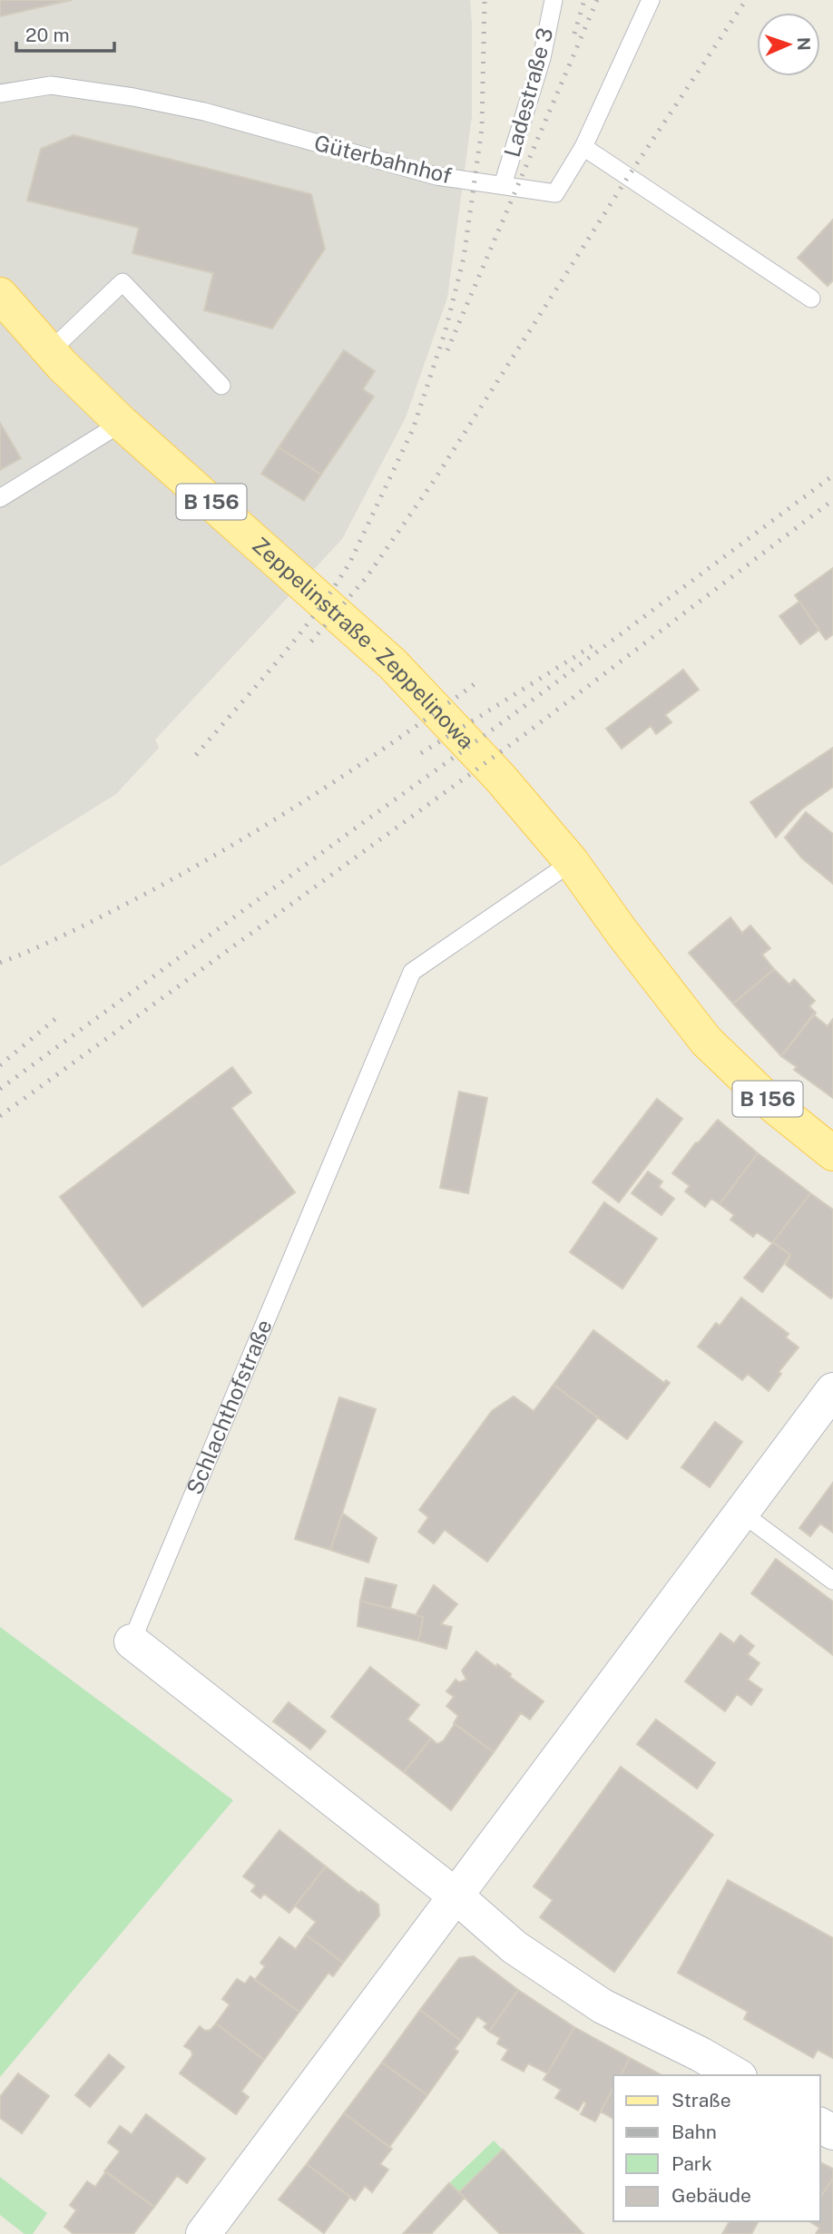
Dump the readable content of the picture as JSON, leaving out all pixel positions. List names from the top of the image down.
{
  "streets": {
    "main road": ["B 156", "Zeppelinstraße - Zeppelinowa"],
    "street": ["Schlachthofstraße"],
    "lane": ["Ladestraße 3", "Güterbahnhof"]
  },
  "crossings": [
    ["Ladestraße 3", "Güterbahnhof"],
    ["Zeppelinstraße - Zeppelinowa", "Schlachthofstraße"]
  ],
  "legend": [
    "Straße",
    "Bahn",
    "Park",
    "Gebäude"
  ],
  "scale_bar": "20 m",
  "north": "right"
}
